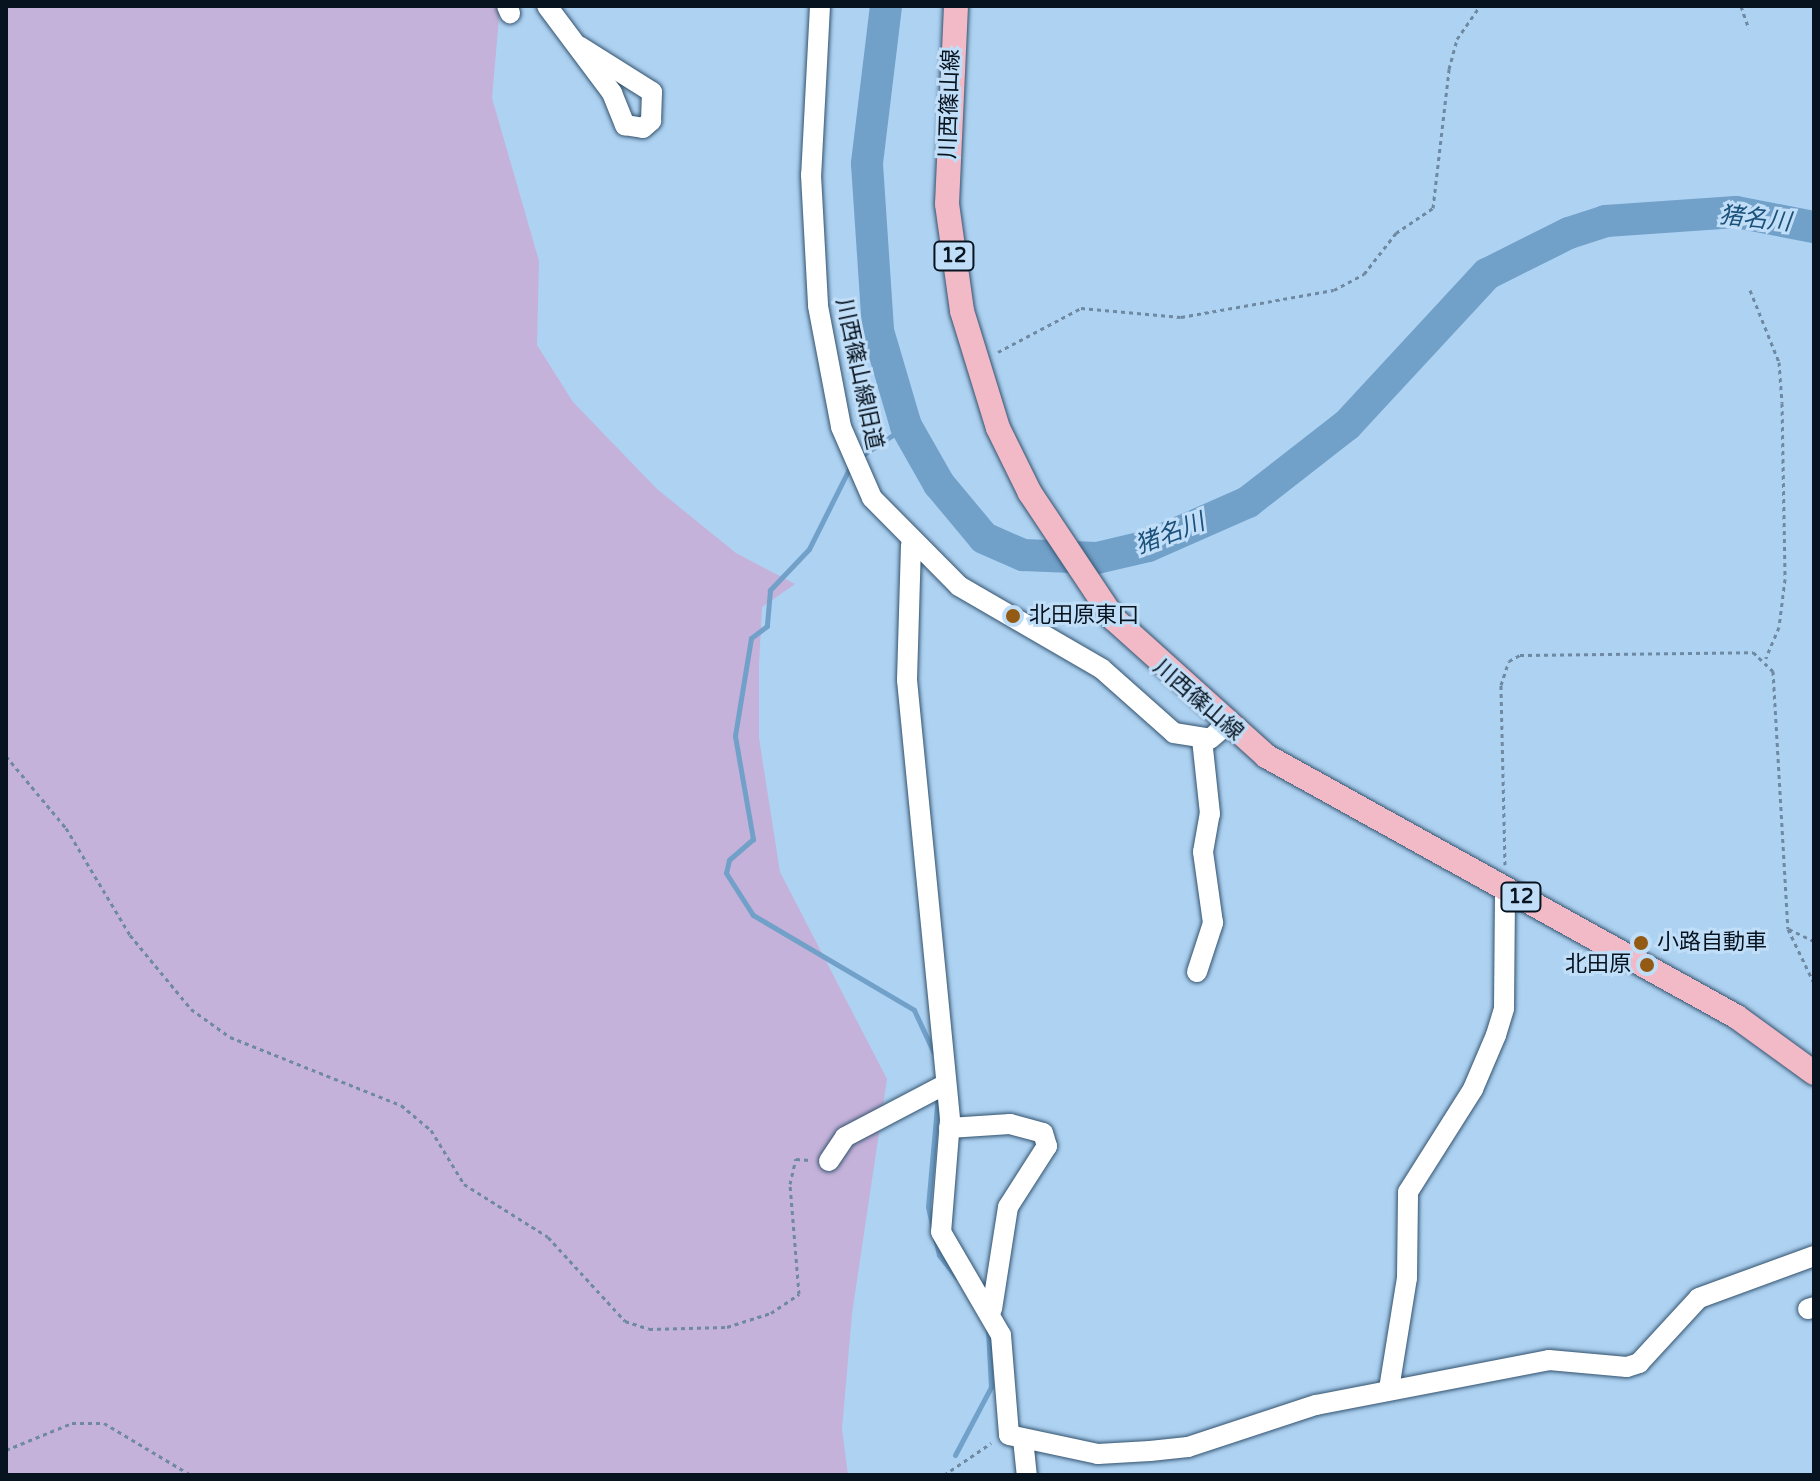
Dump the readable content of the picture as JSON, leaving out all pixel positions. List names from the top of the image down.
{
  "streets": {
    "main road": ["川西篠山線", "12"],
    "street": ["川西篠山線旧道"]
  },
  "water": ["猪名川"],
  "places": ["北田原東口", "小路自動車", "北田原"]
}
